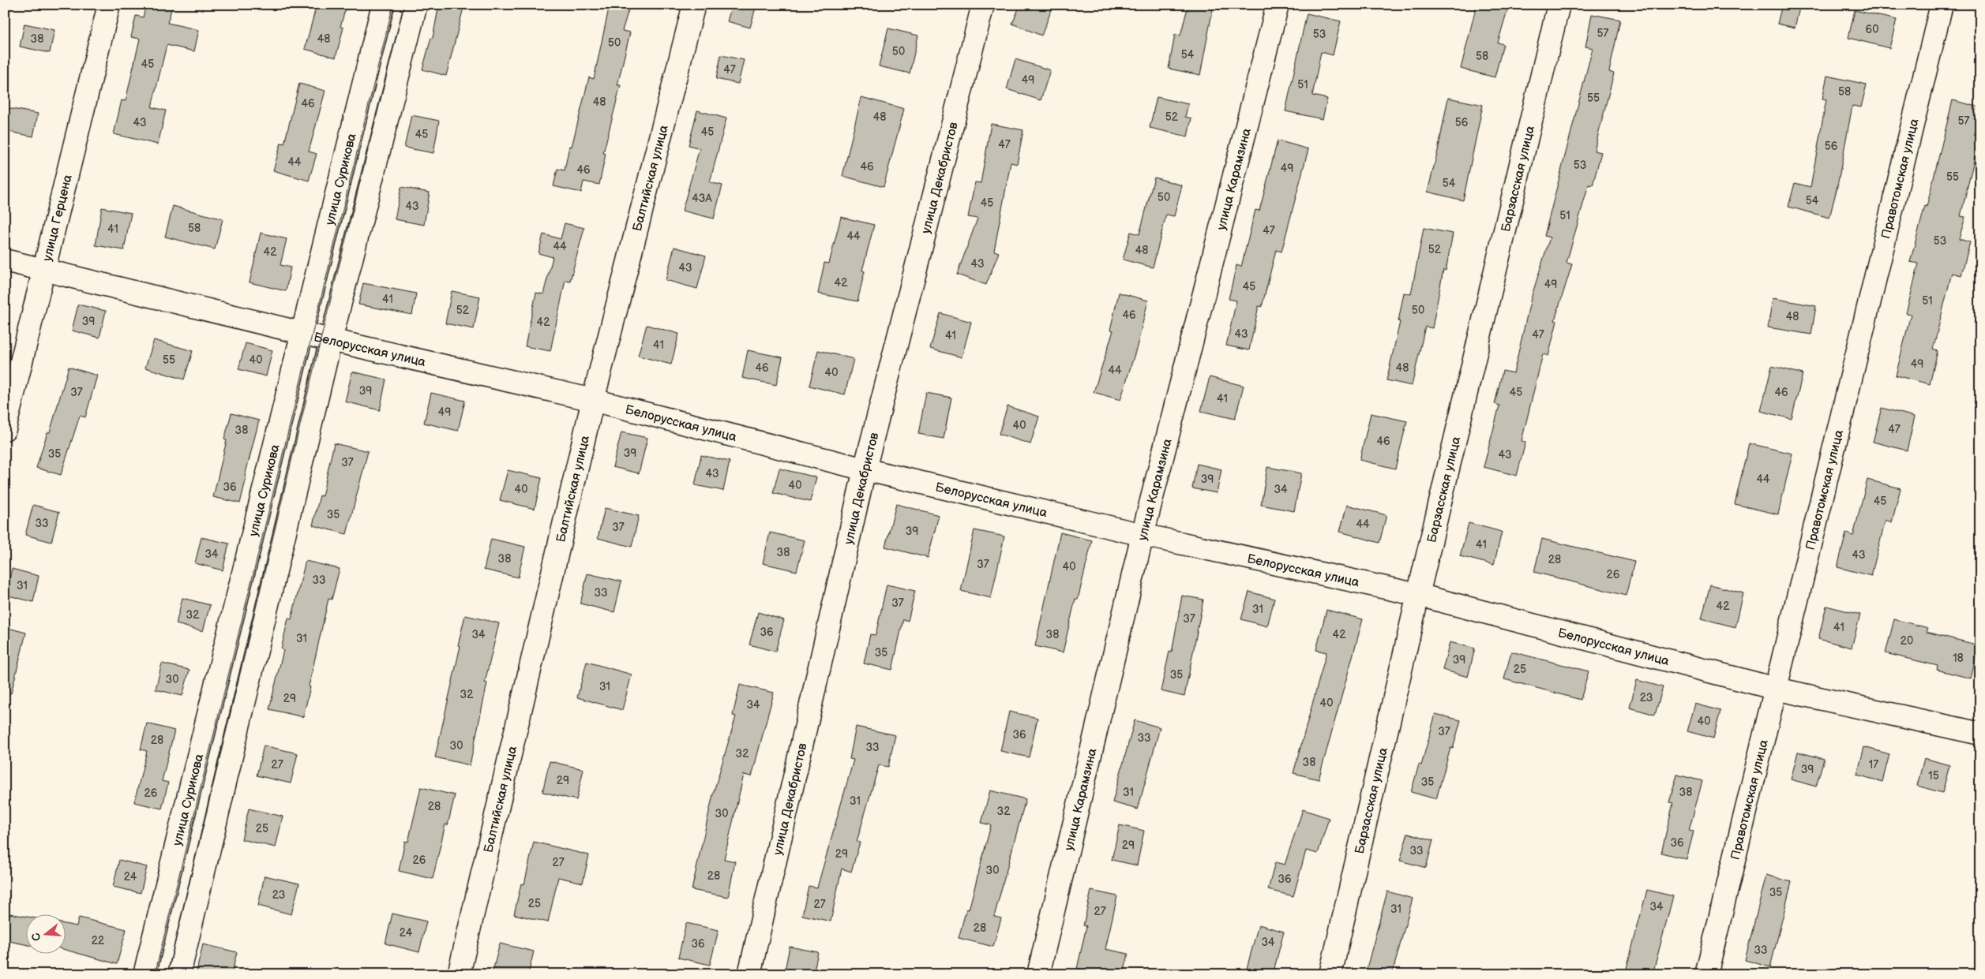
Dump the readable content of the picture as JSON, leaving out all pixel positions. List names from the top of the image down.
{
  "streets": {
    "street": [
      "Балтийская улица",
      "улица Декабристов",
      "Барзасская улица",
      "улица Сурикова",
      "улица Карамзина",
      "Правотомская улица",
      "улица Герцена",
      "Белорусская улица"
    ]
  },
  "crossings": [
    ["Балтийская улица", "Белорусская улица"],
    ["улица Декабристов", "Белорусская улица"],
    ["Барзасская улица", "Белорусская улица"],
    ["улица Сурикова", "Белорусская улица"],
    ["улица Карамзина", "Белорусская улица"],
    ["Правотомская улица", "Белорусская улица"],
    ["улица Герцена", "Белорусская улица"]
  ],
  "house_numbers": [
    "60",
    "57",
    "53",
    "38",
    "48",
    "50",
    "50",
    "54",
    "58",
    "45",
    "47",
    "49",
    "51",
    "58",
    "55",
    "48",
    "46",
    "48",
    "52",
    "57",
    "43",
    "56",
    "45",
    "45",
    "47",
    "56",
    "44",
    "53",
    "46",
    "49",
    "46",
    "55",
    "54",
    "50",
    "43А",
    "54",
    "45",
    "43",
    "51",
    "58",
    "41",
    "47",
    "44",
    "53",
    "44",
    "52",
    "48",
    "42",
    "43",
    "43",
    "42",
    "49",
    "45",
    "41",
    "51",
    "52",
    "50",
    "46",
    "48",
    "39",
    "42",
    "43",
    "47",
    "41",
    "41",
    "55",
    "40",
    "49",
    "46",
    "48",
    "44",
    "40",
    "39",
    "37",
    "45",
    "46",
    "41",
    "49",
    "40",
    "47",
    "38",
    "46",
    "39",
    "35",
    "43",
    "37",
    "43",
    "39",
    "44",
    "40",
    "36",
    "40",
    "34",
    "45",
    "35",
    "33",
    "44",
    "37",
    "39",
    "41",
    "38",
    "34",
    "43",
    "38",
    "28",
    "37",
    "40",
    "26",
    "33",
    "31",
    "33",
    "37",
    "42",
    "31",
    "32",
    "37",
    "41",
    "36",
    "34",
    "38",
    "42",
    "31",
    "20",
    "35",
    "18",
    "39",
    "25",
    "35",
    "30",
    "31",
    "32",
    "23",
    "29",
    "40",
    "34",
    "40",
    "37",
    "36",
    "33",
    "28",
    "30",
    "33",
    "32",
    "38",
    "27",
    "17",
    "39",
    "15",
    "29",
    "35",
    "31",
    "38",
    "26",
    "31",
    "28",
    "32",
    "30",
    "25",
    "36",
    "29",
    "33",
    "29",
    "26",
    "27",
    "30",
    "28",
    "24",
    "36",
    "35",
    "23",
    "25",
    "27",
    "34",
    "31",
    "27",
    "28",
    "24",
    "22",
    "34",
    "36",
    "33"
  ],
  "north": "left"
}
